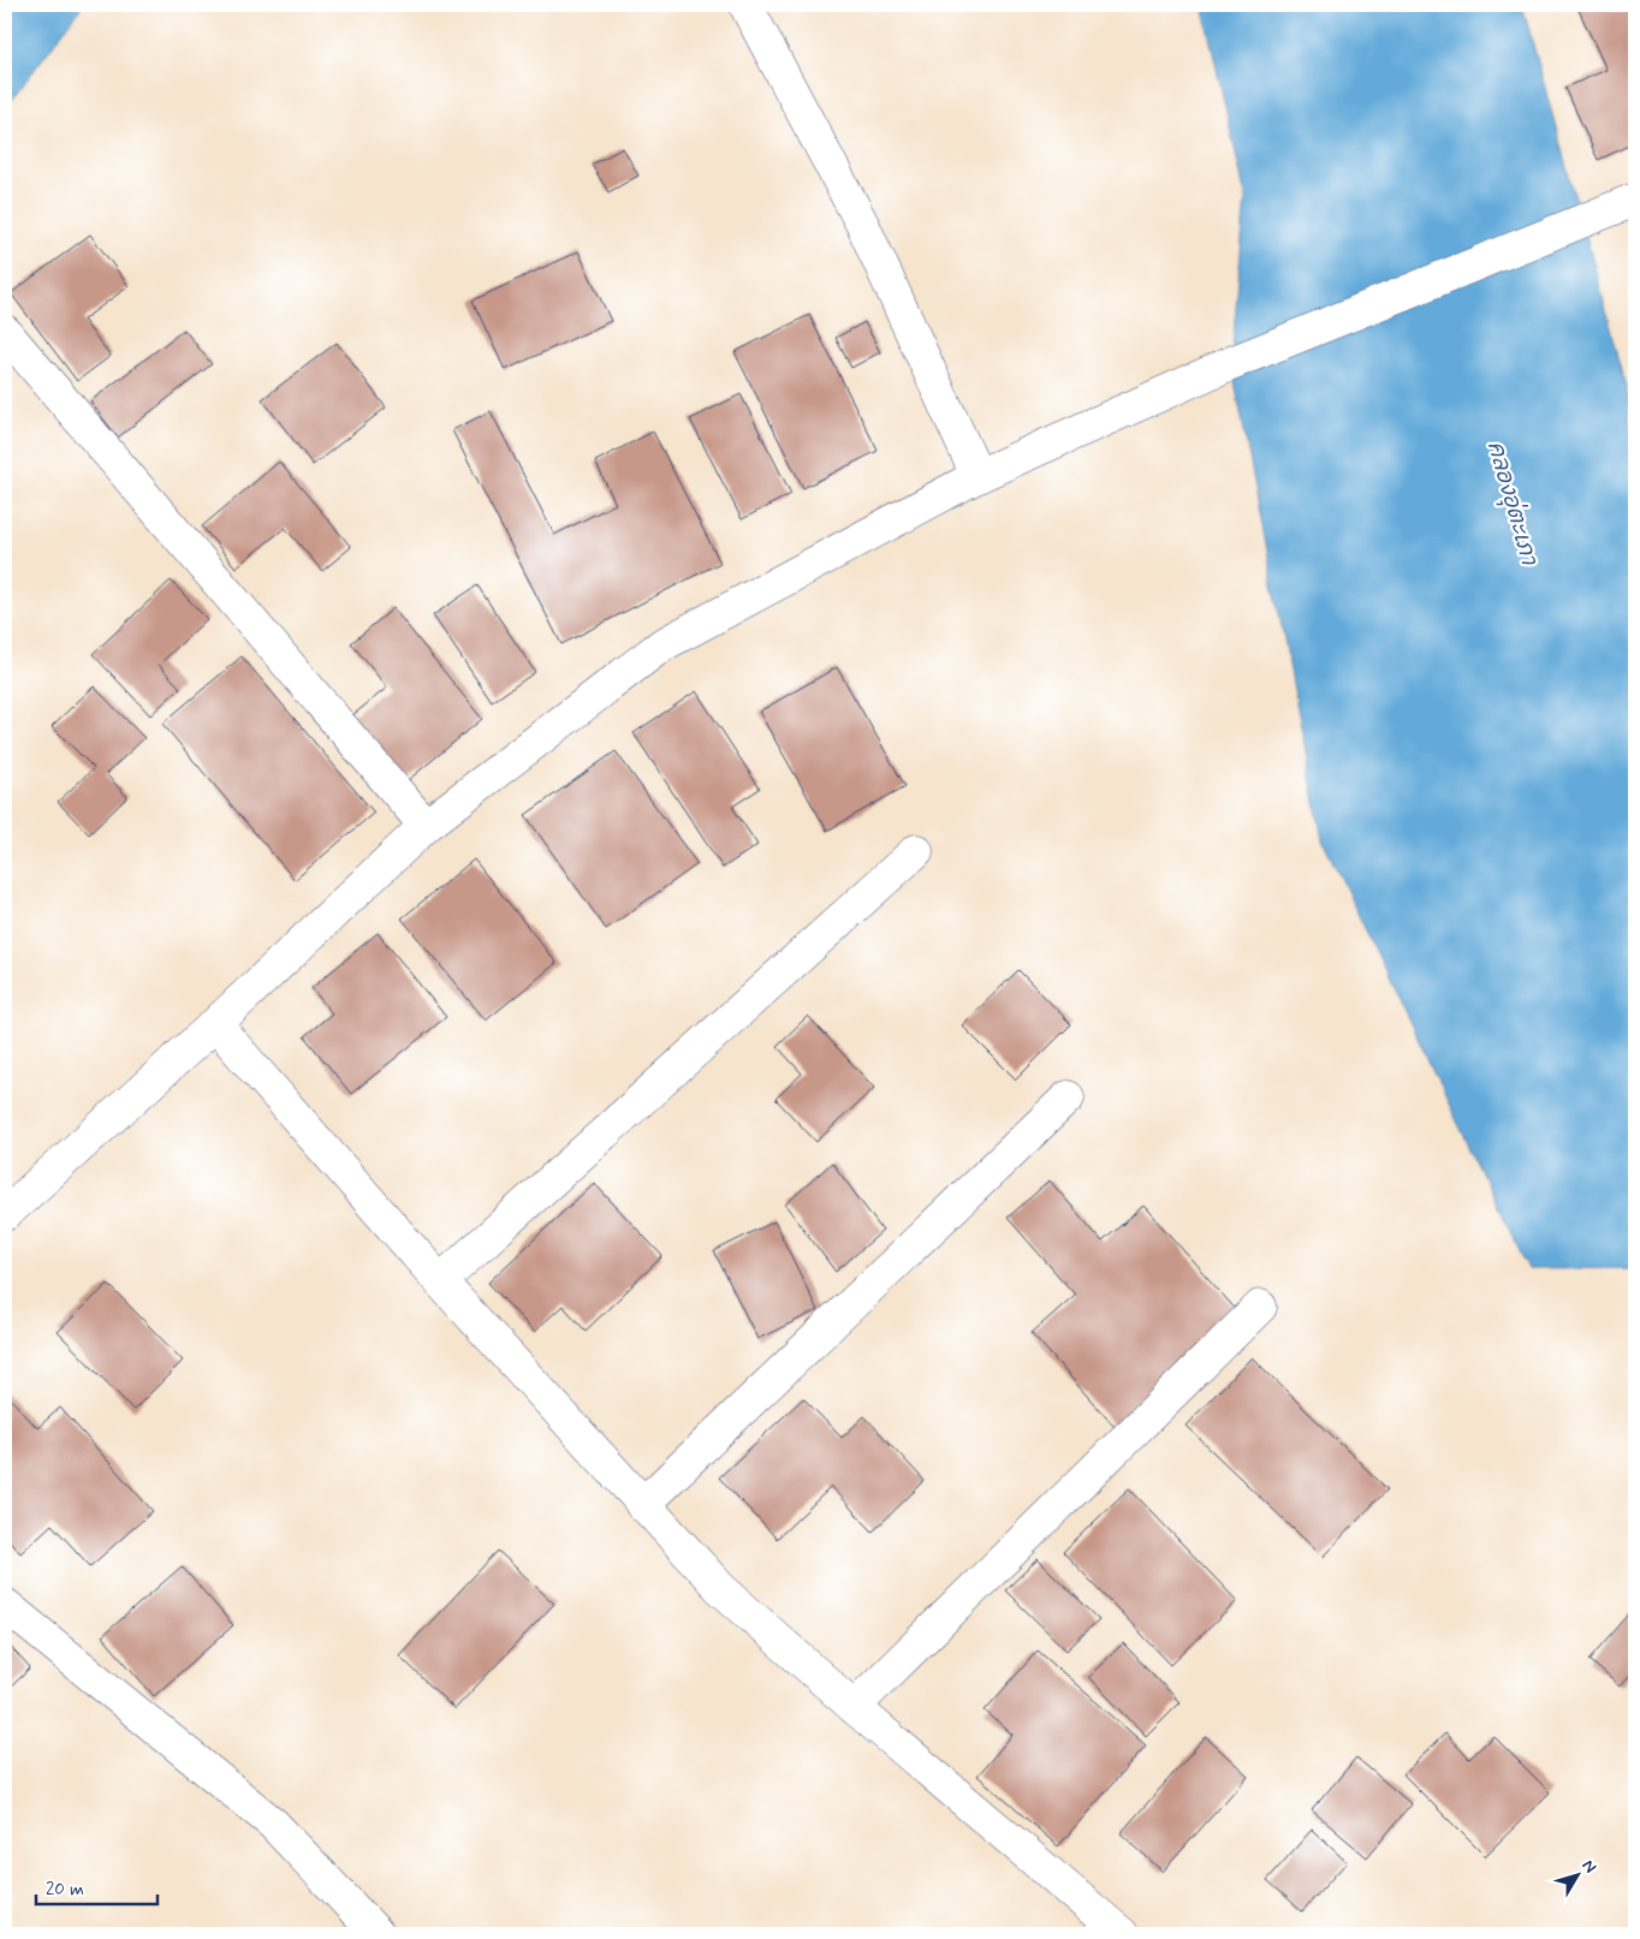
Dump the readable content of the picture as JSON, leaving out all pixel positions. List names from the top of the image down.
{
  "water": ["คลองอุ่ตะเภา"],
  "scale_bar": "20 m",
  "north": "top right"
}
